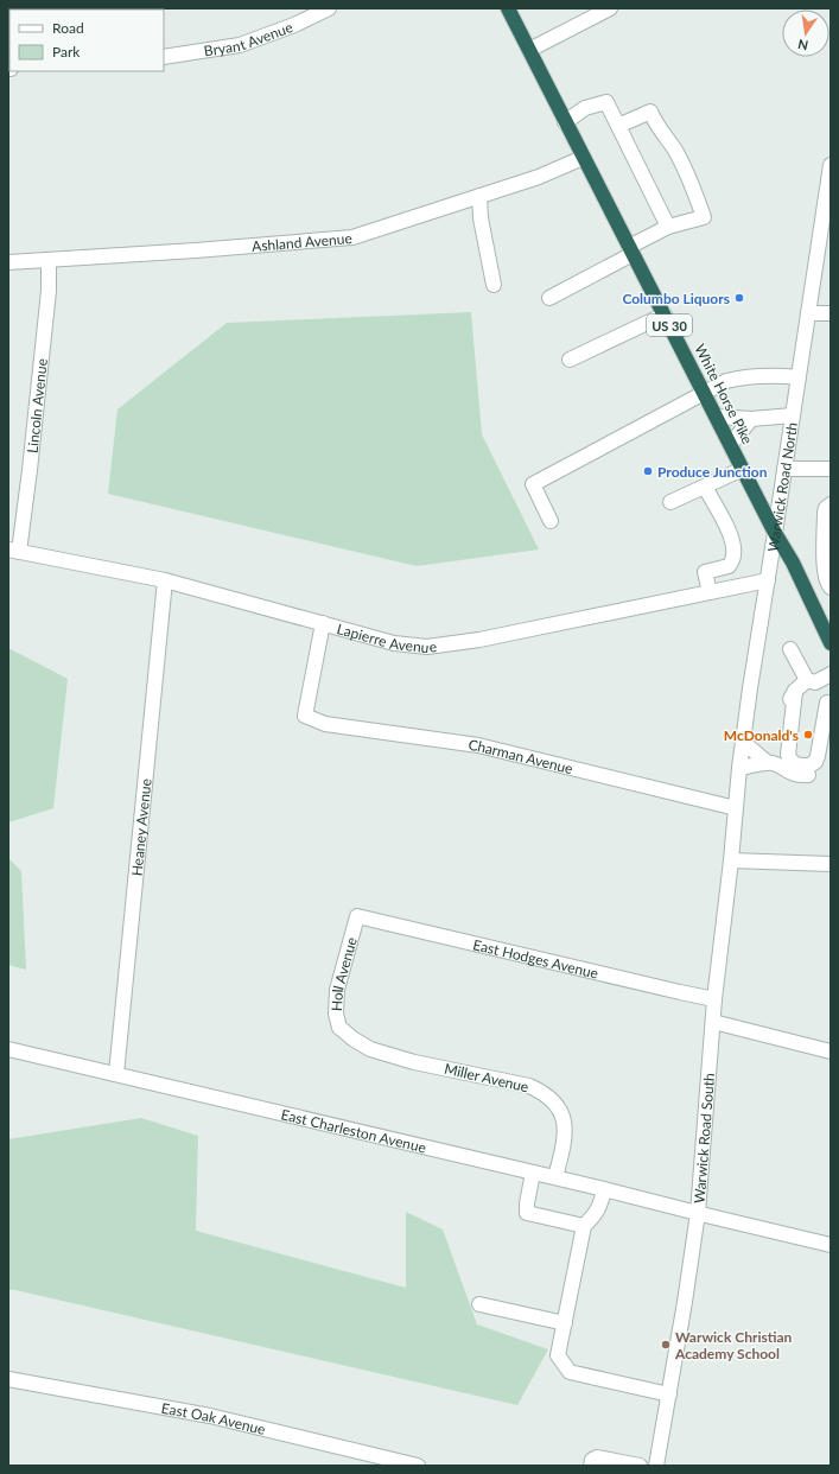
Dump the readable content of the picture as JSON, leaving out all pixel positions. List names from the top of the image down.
{
  "streets": {
    "highway": ["US 30", "White Horse Pike"],
    "street": [
      "Bryant Avenue",
      "Ashland Avenue",
      "Lincoln Avenue",
      "Warwick Road North",
      "Lapierre Avenue",
      "Charman Avenue",
      "Heaney Avenue",
      "East Hodges Avenue",
      "Holl Avenue",
      "Miller Avenue",
      "East Charleston Avenue",
      "Warwick Road South",
      "East Oak Avenue"
    ]
  },
  "crossings": [
    ["Ashland Avenue", "White Horse Pike"],
    ["Ashland Avenue", "Lincoln Avenue"],
    ["White Horse Pike", "Warwick Road North"],
    ["Lincoln Avenue", "Lapierre Avenue"],
    ["Warwick Road North", "Lapierre Avenue"],
    ["Warwick Road North", "Charman Avenue"],
    ["Warwick Road North", "Warwick Road South"],
    ["Lapierre Avenue", "Charman Avenue"],
    ["Lapierre Avenue", "Heaney Avenue"],
    ["Charman Avenue", "Warwick Road South"],
    ["Heaney Avenue", "East Charleston Avenue"],
    ["East Hodges Avenue", "Holl Avenue"],
    ["East Hodges Avenue", "Warwick Road South"],
    ["Holl Avenue", "Miller Avenue"],
    ["Miller Avenue", "East Charleston Avenue"],
    ["East Charleston Avenue", "Warwick Road South"]
  ],
  "places": [
    "Columbo Liquors",
    "Produce Junction",
    "McDonald's",
    "Warwick Christian Academy School"
  ],
  "legend": ["Road", "Park"],
  "north": "bottom"
}
